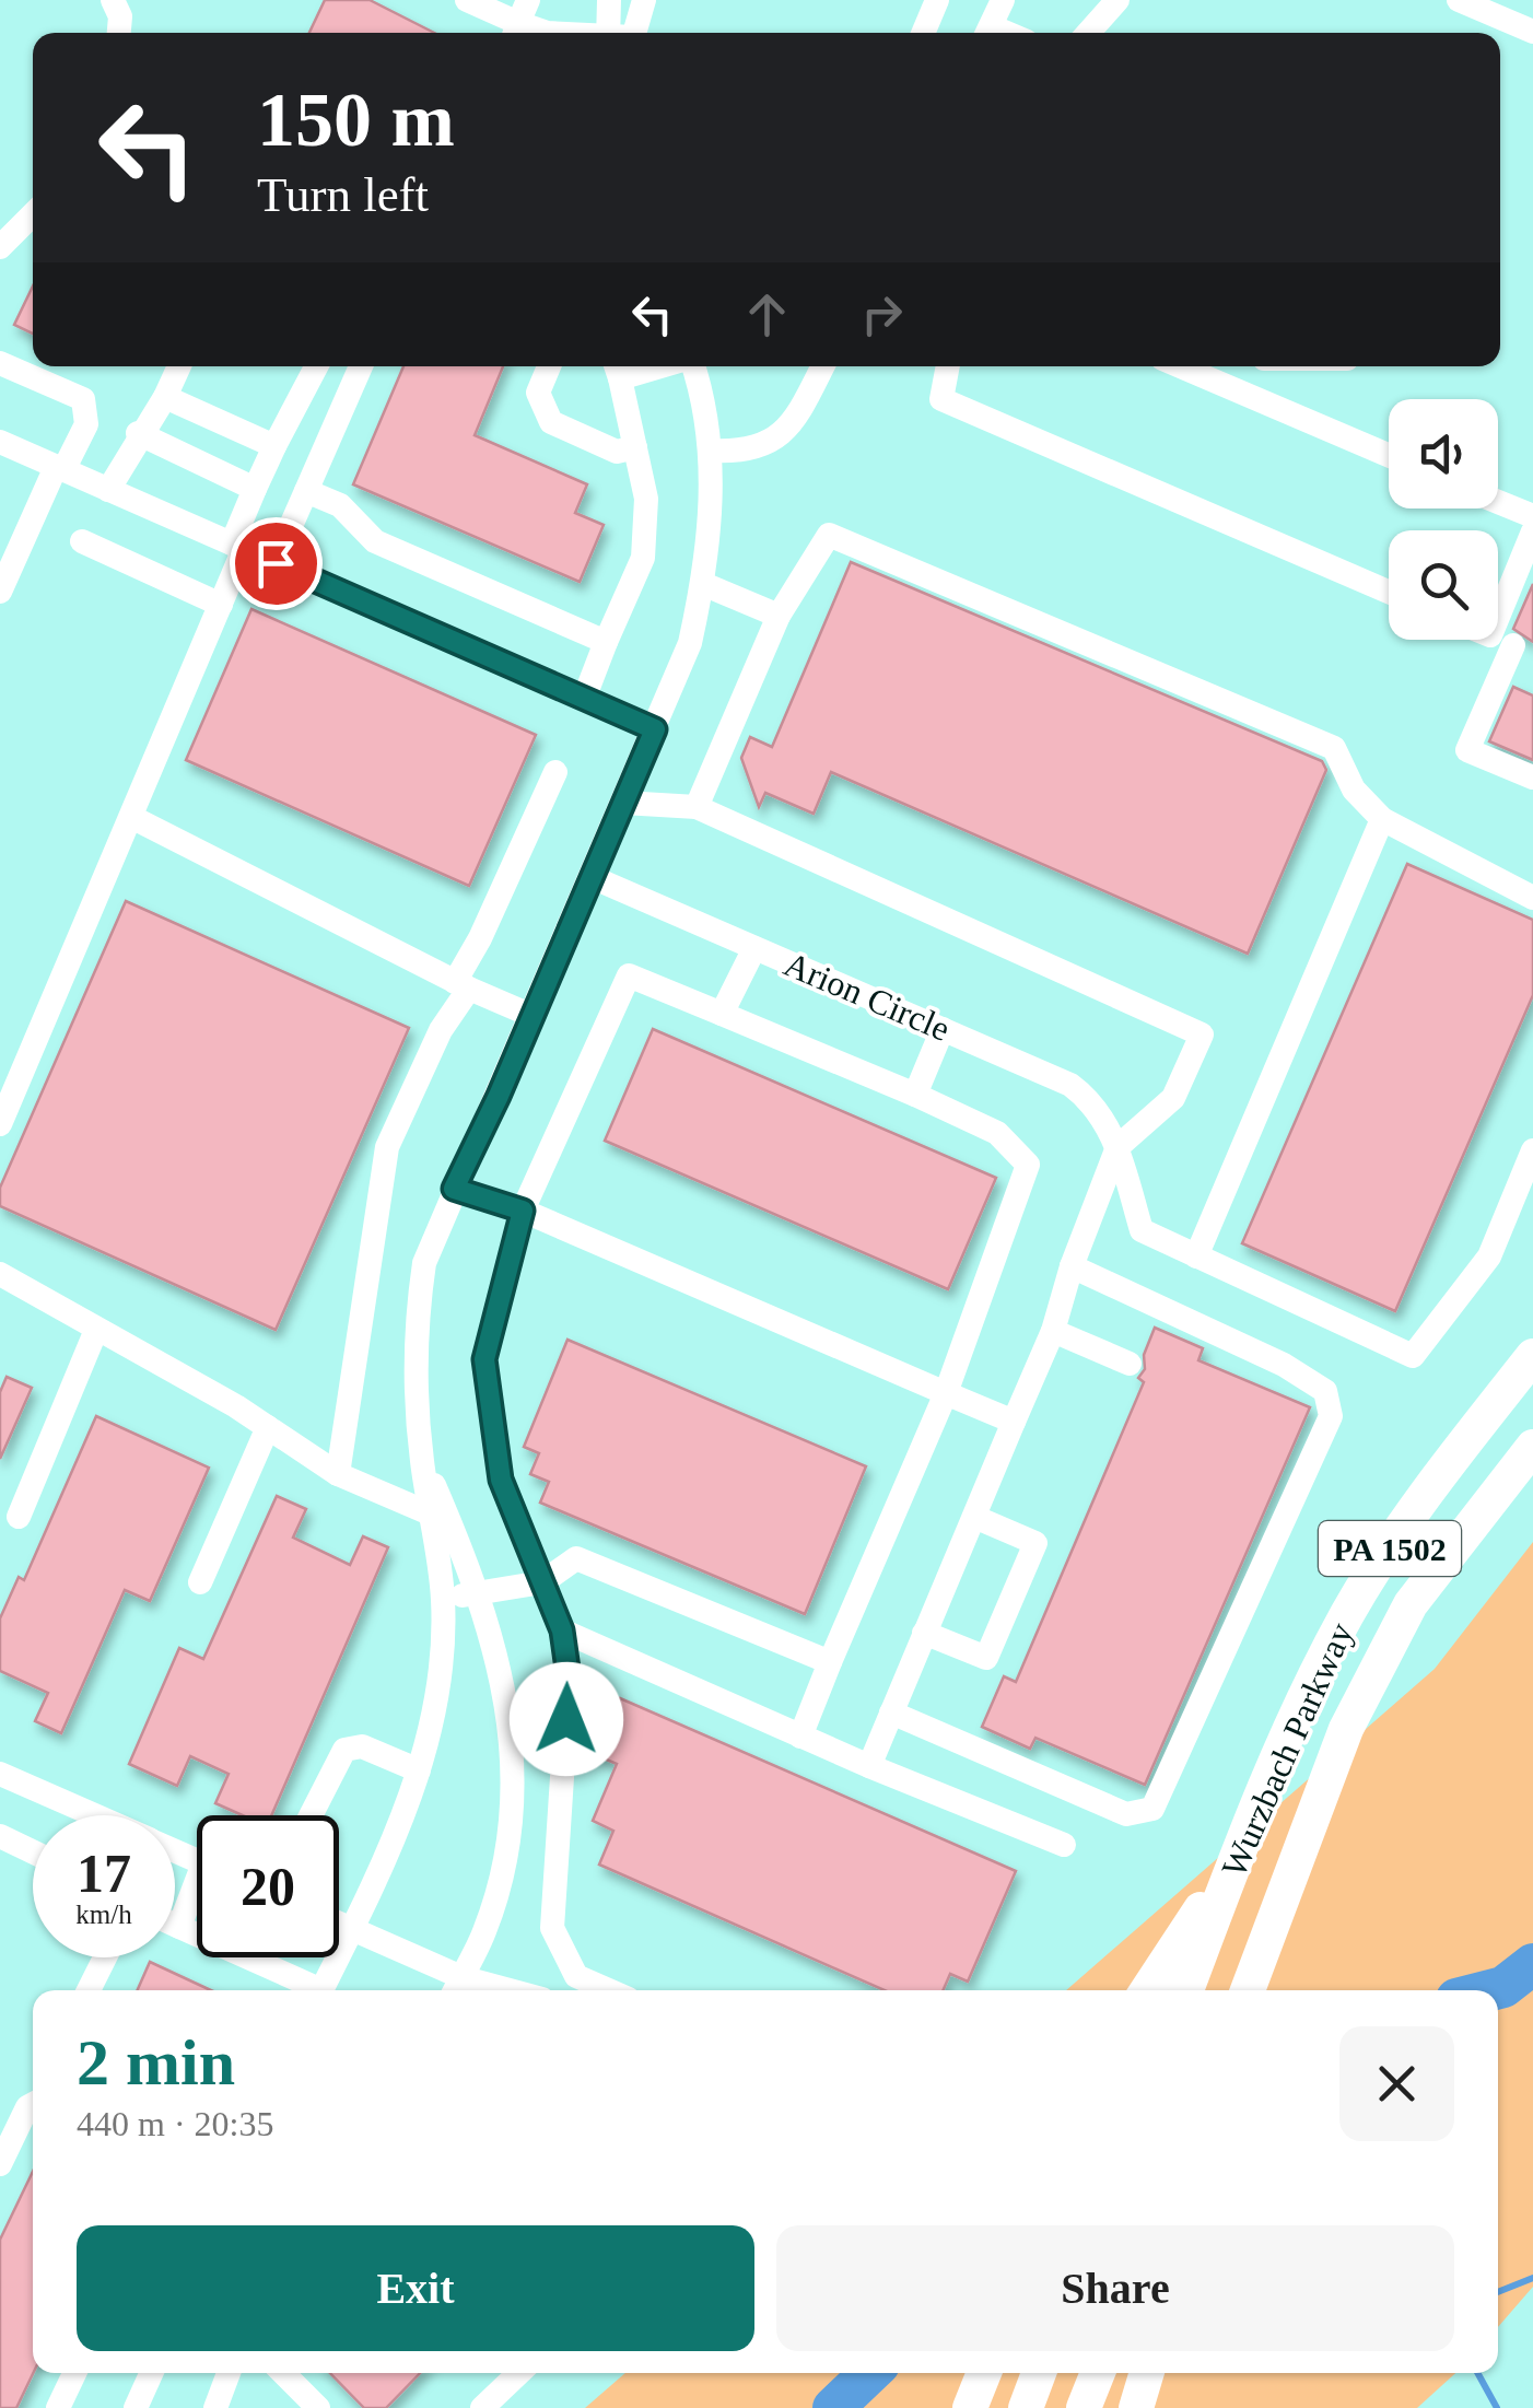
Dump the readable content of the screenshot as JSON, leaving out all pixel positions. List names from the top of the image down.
{
  "streets": {
    "highway": ["PA 1502", "Wurzbach Parkway"],
    "street": ["Arion Circle"]
  },
  "page": {
    "turn": ["150 m", "Turn left"],
    "speed": "17 km/h",
    "limit": "20",
    "heading": ["2 min", "440 m · 20:35"],
    "buttons": ["Exit", "Share"]
  }
}
